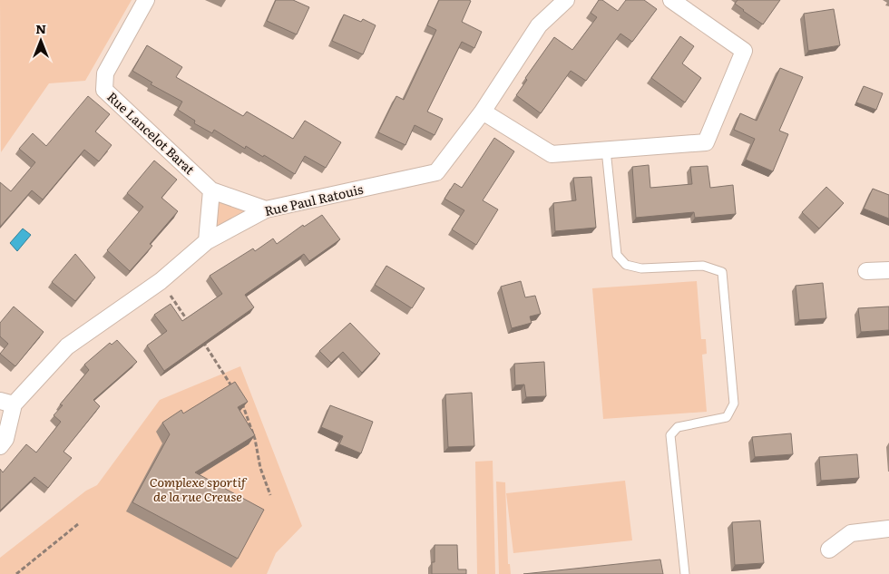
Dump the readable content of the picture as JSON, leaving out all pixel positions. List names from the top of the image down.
{
  "streets": {
    "street": ["Rue Lancelot Barat", "Rue Paul Ratouis"]
  },
  "crossings": [
    ["Rue Lancelot Barat", "Rue Paul Ratouis"]
  ],
  "parks": ["Complexe sportif de la rue Creuse"],
  "north": "top"
}
